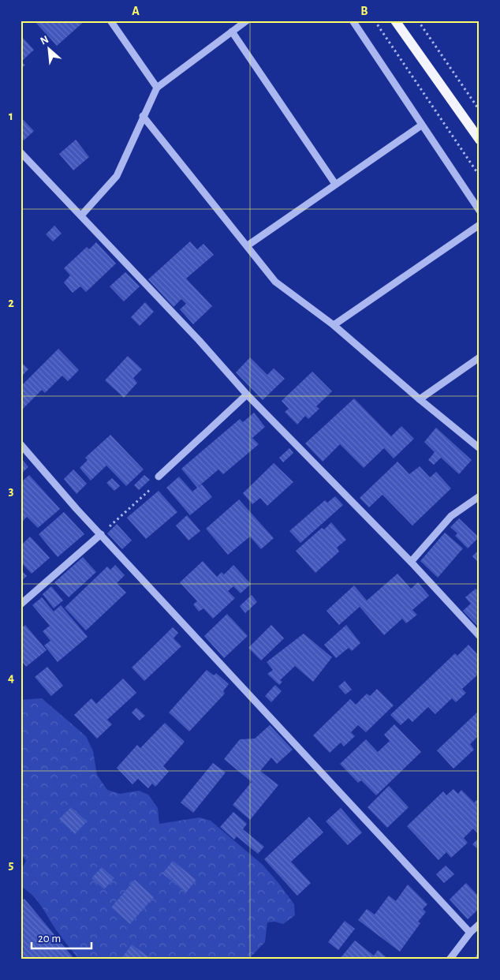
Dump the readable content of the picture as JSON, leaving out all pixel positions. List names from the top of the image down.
{
  "scale_bar": "20 m",
  "north": "top left",
  "grid": {
    "columns": ["A", "B"],
    "rows": [
      "1",
      "2",
      "3",
      "4",
      "5"
    ]
  }
}
